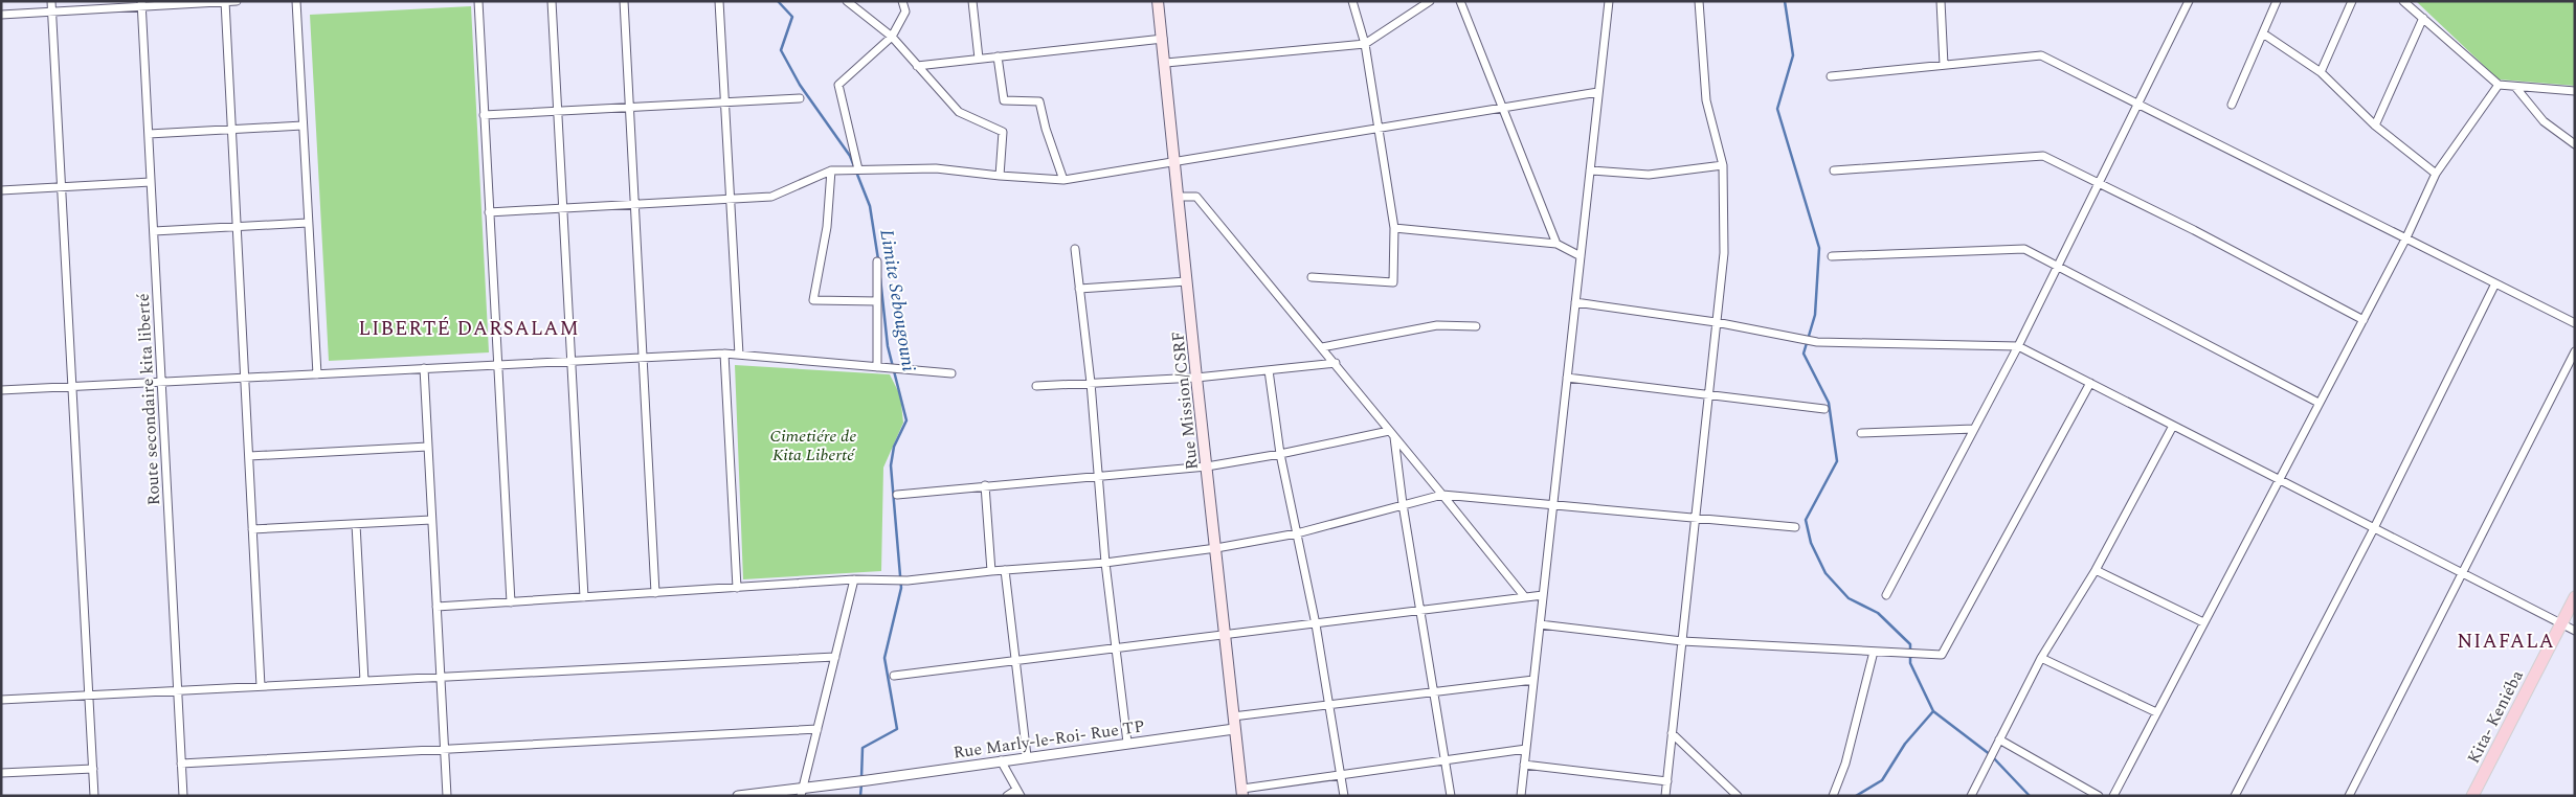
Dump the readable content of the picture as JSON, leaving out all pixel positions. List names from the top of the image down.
{
  "streets": {
    "main road": ["Rue Mission/CSRF", "Kita- Keniéba"],
    "street": ["Route secondaire kita liberté", "Rue Marly-le-Roi- Rue TP"]
  },
  "crossings": [
    ["Rue Mission/CSRF", "Rue Marly-le-Roi- Rue TP"]
  ],
  "districts": ["LIBERTÉ DARSALAM", "NIAFALA"],
  "water": ["Limite Sebougouni"],
  "parks": ["Cimetiére de Kita Liberté"]
}
